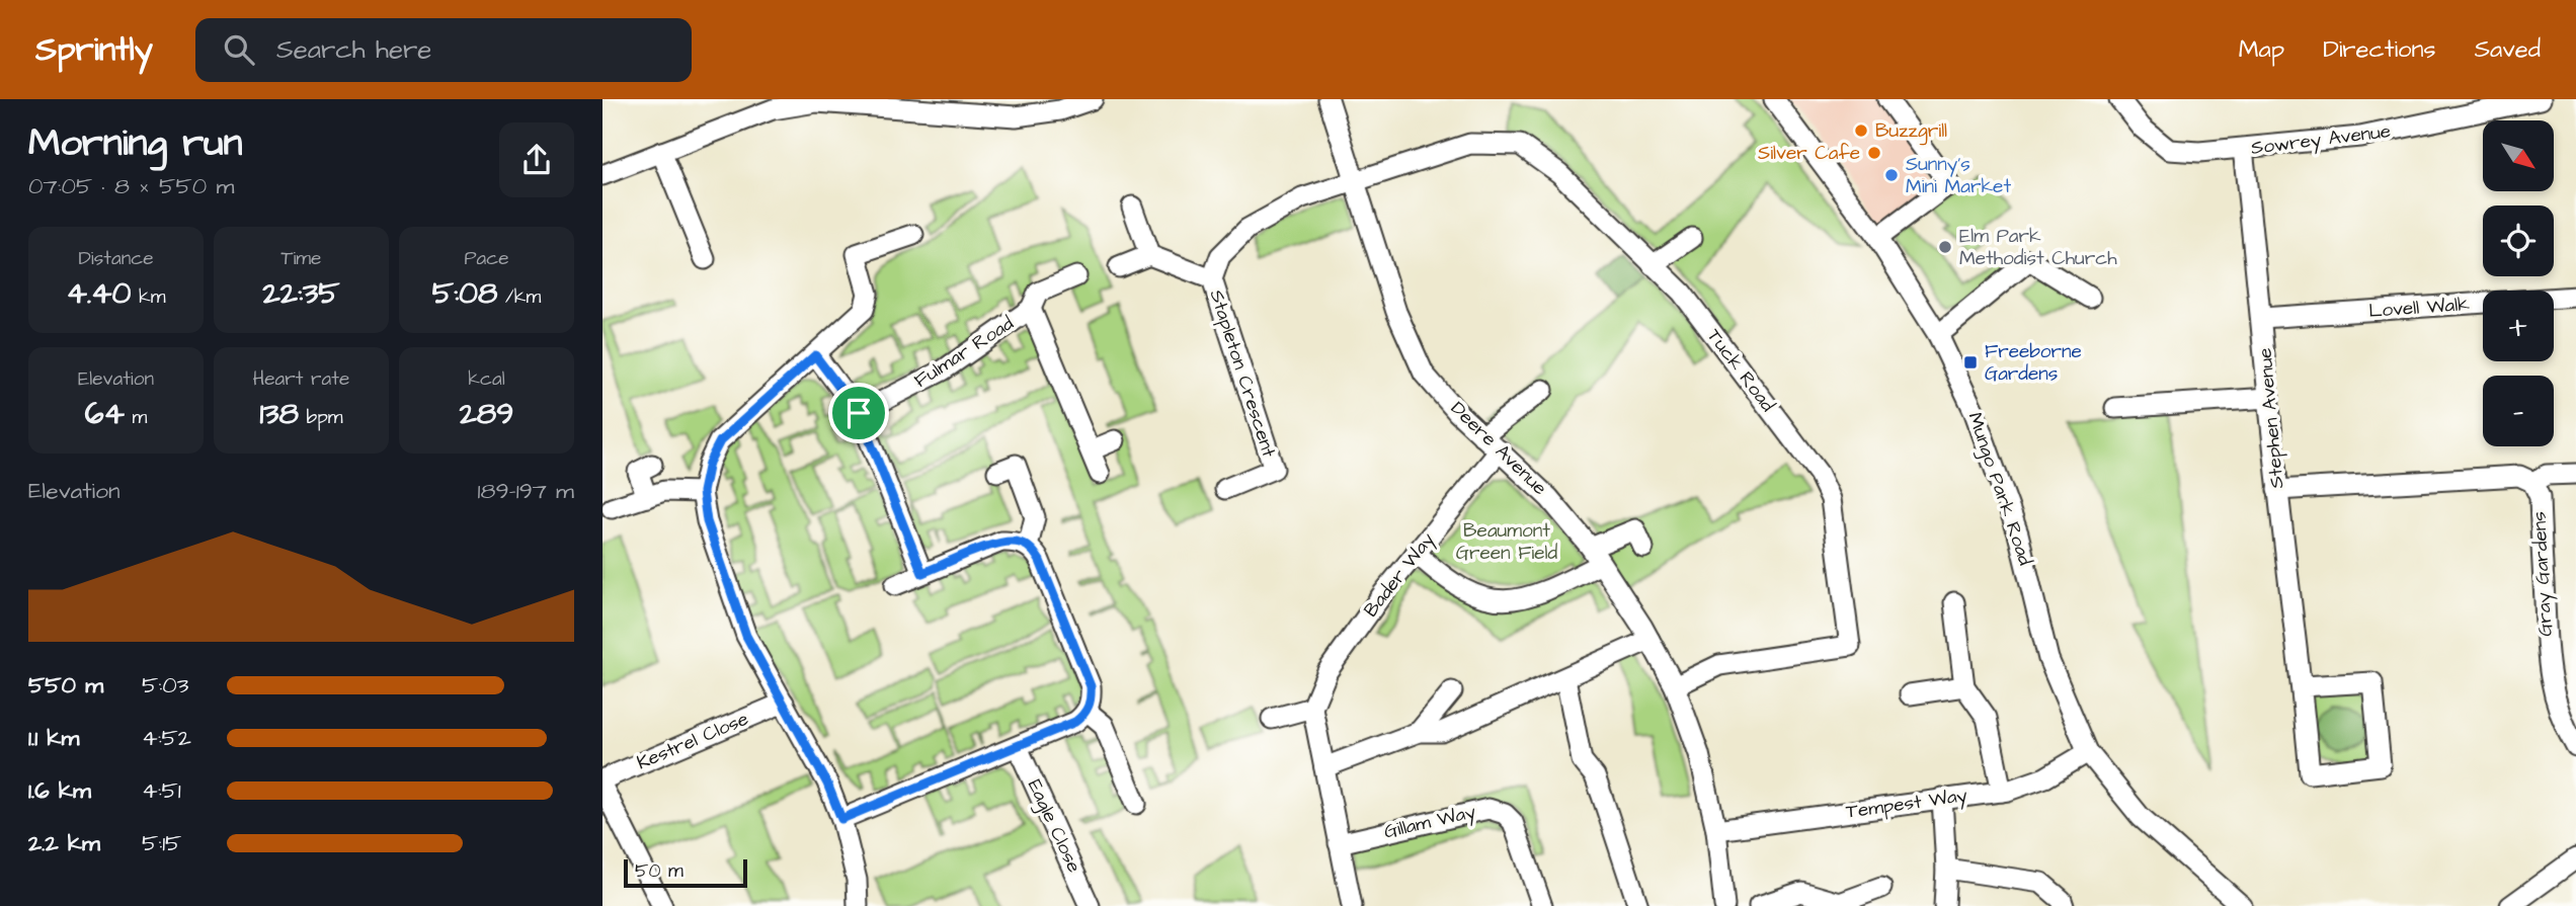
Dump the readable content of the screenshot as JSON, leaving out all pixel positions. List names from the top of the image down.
{
  "streets": {
    "street": [
      "Sowrey Avenue",
      "Lovell Walk",
      "Fulmar Road",
      "Tuck Road",
      "Stapleton Crescent",
      "Stephen Avenue",
      "Deere Avenue",
      "Mungo Park Road",
      "Gray Gardens",
      "Bader Way",
      "Kestrel Close",
      "Tempest Way",
      "Gillam Way",
      "Eagle Close"
    ]
  },
  "crossings": [
    ["Sowrey Avenue", "Stephen Avenue"],
    ["Lovell Walk", "Stephen Avenue"],
    ["Tuck Road", "Stapleton Crescent"],
    ["Tuck Road", "Deere Avenue"],
    ["Stapleton Crescent", "Deere Avenue"],
    ["Deere Avenue", "Bader Way"],
    ["Deere Avenue", "Tempest Way"],
    ["Mungo Park Road", "Tempest Way"]
  ],
  "parks": ["Beaumont Green Field"],
  "places": {
    "other": [
      "Buzzgrill",
      "Silver Cafe",
      "Sunny's Mini Market",
      "Elm Park Methodist Church"
    ],
    "transit": ["Freeborne Gardens"]
  },
  "scale_bar": "50 m",
  "north": "bottom right",
  "page": {
    "header": "Sprintly",
    "search": "Search here",
    "nav": ["Map", "Directions", "Saved"],
    "heading": ["Morning run", "07:05 · 8 × 550 m"],
    "map_buttons": ["+", "−"],
    "stats": [
      ["Distance", "4.40 km"],
      ["Time", "22:35"],
      ["Pace", "5:08 /km"],
      ["Elevation", "64 m"],
      ["Heart rate", "138 bpm"],
      ["kcal", "289"]
    ],
    "chart": ["Elevation", "189–197 m"],
    "list": [
      {
        "name": "550 m",
        "note": "5:03"
      },
      {
        "name": "1.1 km",
        "note": "4:52"
      },
      {
        "name": "1.6 km",
        "note": "4:51"
      },
      {
        "name": "2.2 km",
        "note": "5:15"
      }
    ],
    "scale": "50 m"
  }
}
